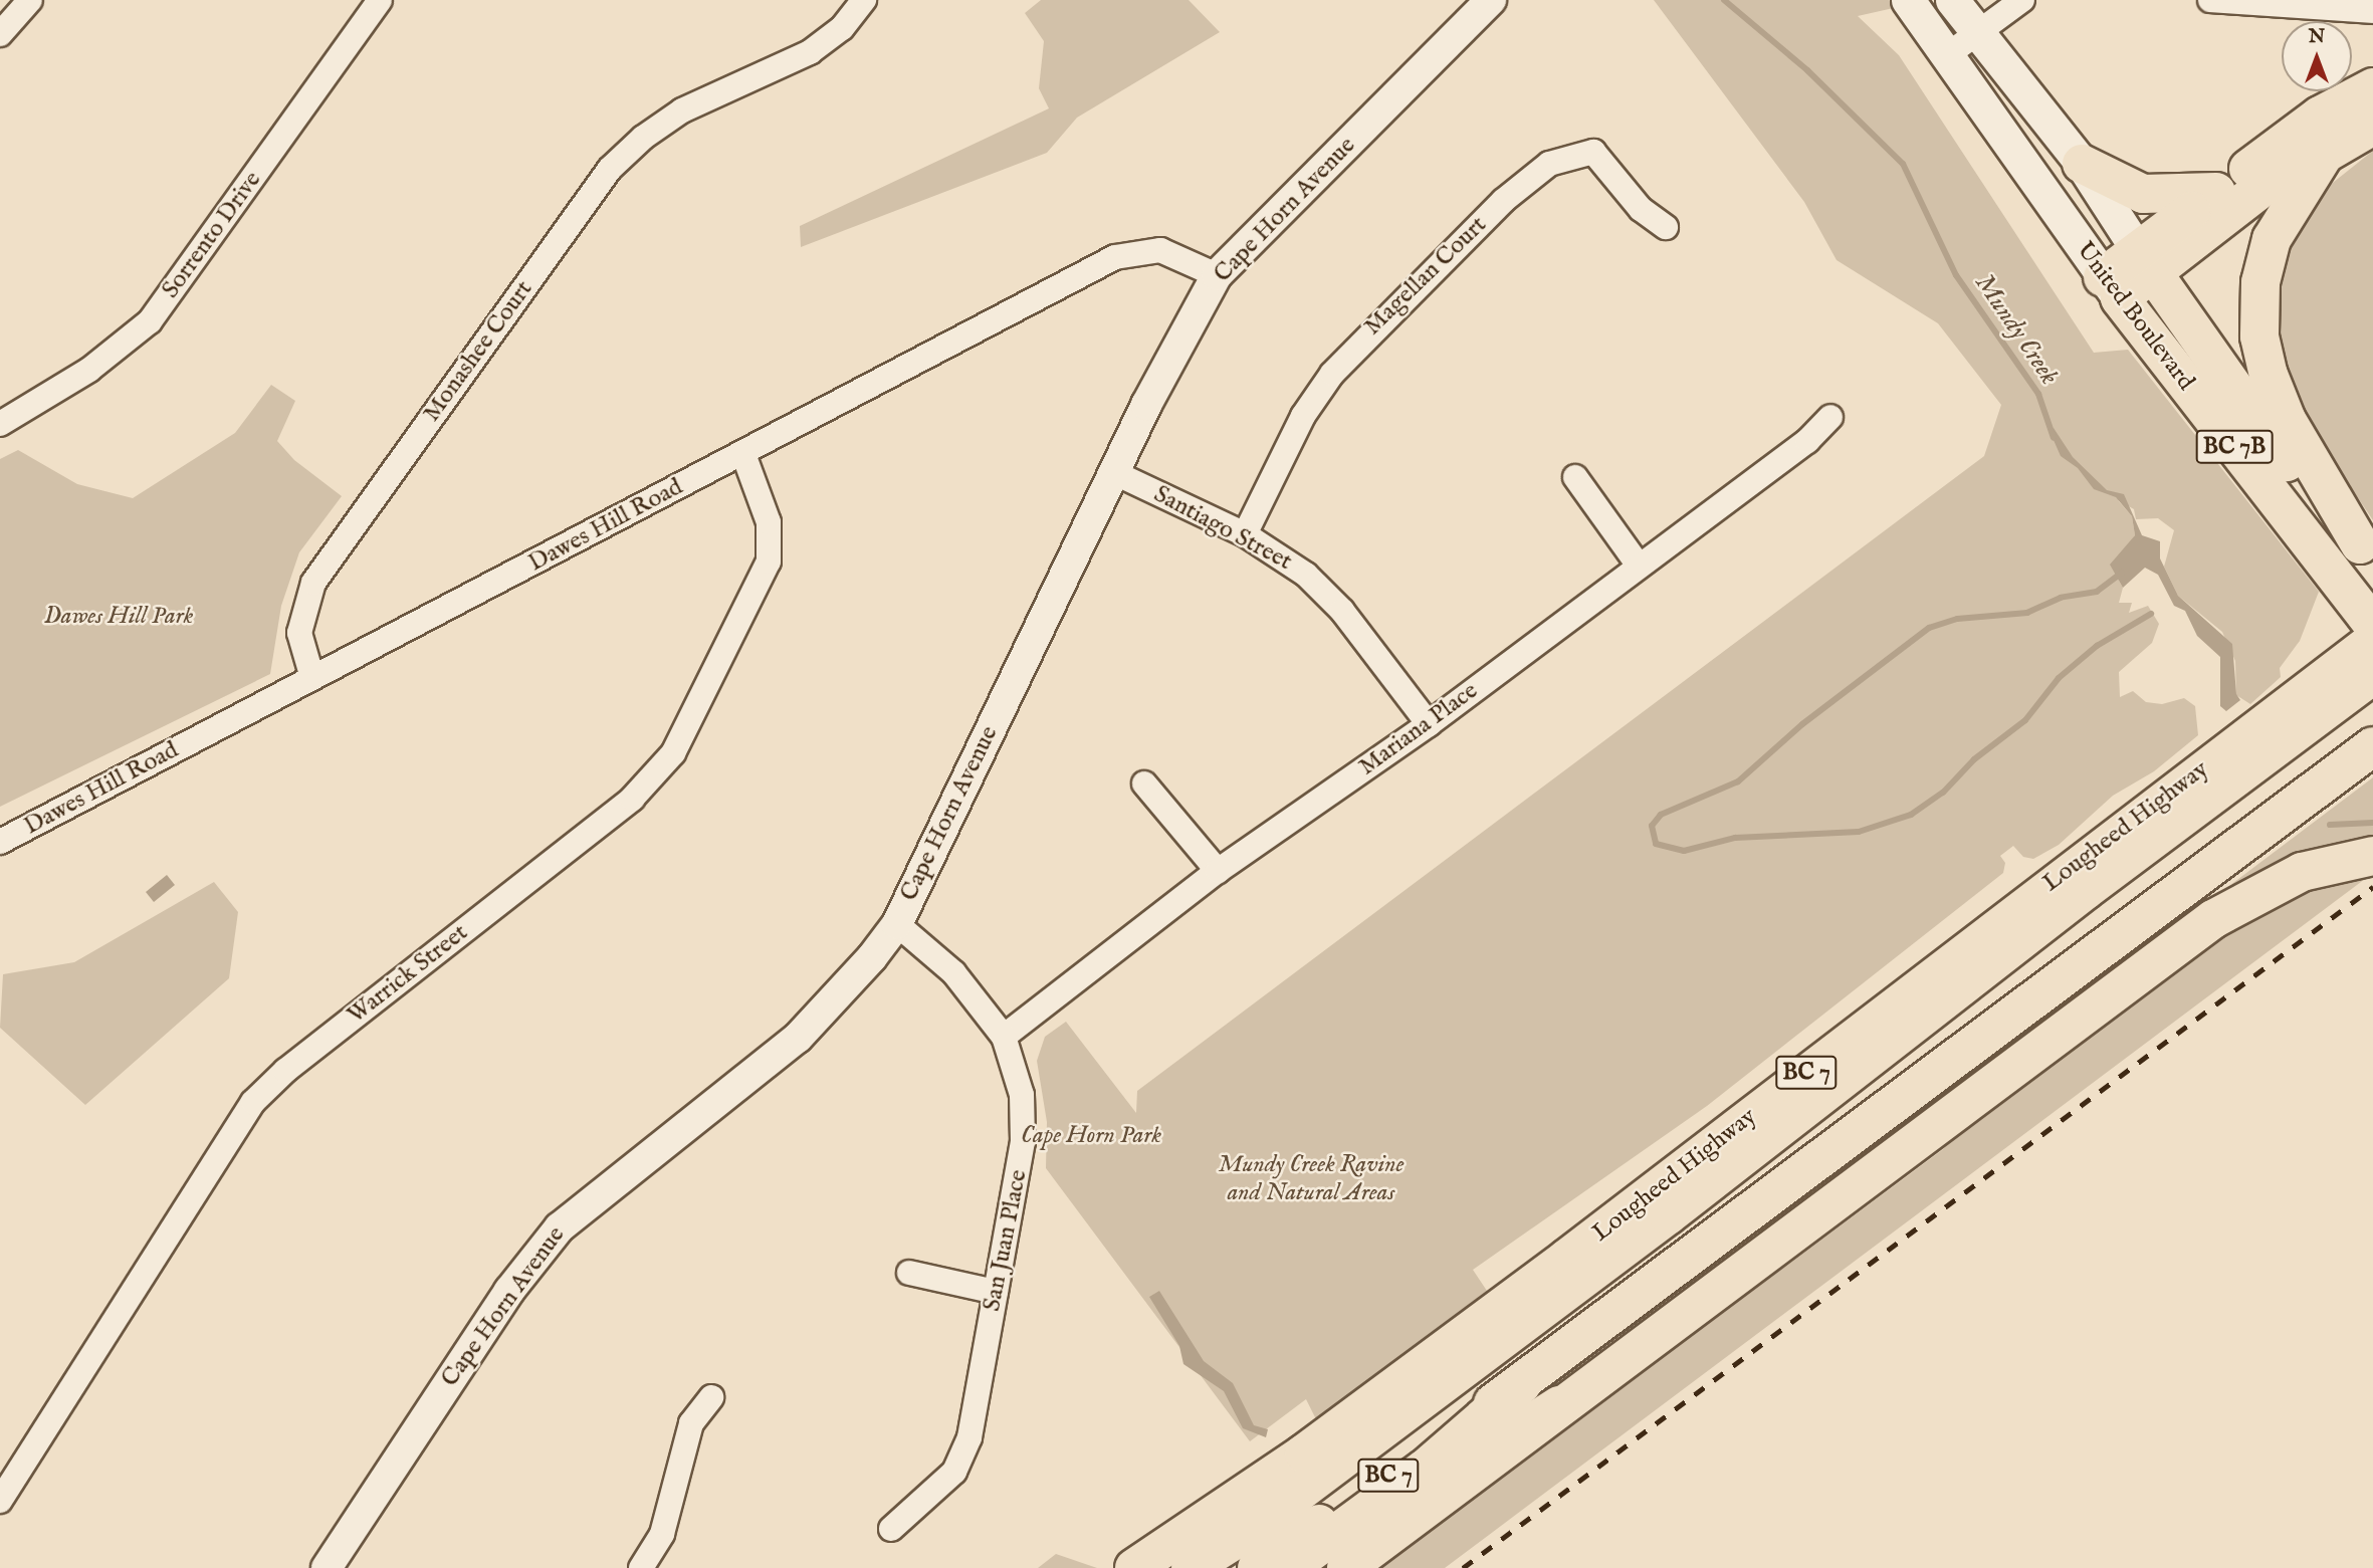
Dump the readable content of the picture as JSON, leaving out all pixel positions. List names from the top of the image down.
{
  "streets": {
    "main road": [
      "United Boulevard",
      "BC 7B",
      "Lougheed Highway",
      "BC 7"
    ],
    "street": [
      "Cape Horn Avenue",
      "Sorrento Drive",
      "Magellan Court",
      "Monashee Court",
      "Dawes Hill Road",
      "Santiago Street",
      "Mariana Place",
      "Warrick Street",
      "San Juan Place"
    ]
  },
  "crossings": [
    ["Cape Horn Avenue", "Dawes Hill Road"],
    ["Cape Horn Avenue", "Santiago Street"],
    ["Cape Horn Avenue", "San Juan Place"],
    ["Magellan Court", "Santiago Street"],
    ["Monashee Court", "Dawes Hill Road"],
    ["Dawes Hill Road", "Warrick Street"],
    ["Santiago Street", "Mariana Place"],
    ["Mariana Place", "San Juan Place"]
  ],
  "water": ["Mundy Creek"],
  "parks": ["Dawes Hill Park", "Cape Horn Park", "Mundy Creek Ravine and Natural Areas"],
  "north": "top"
}
